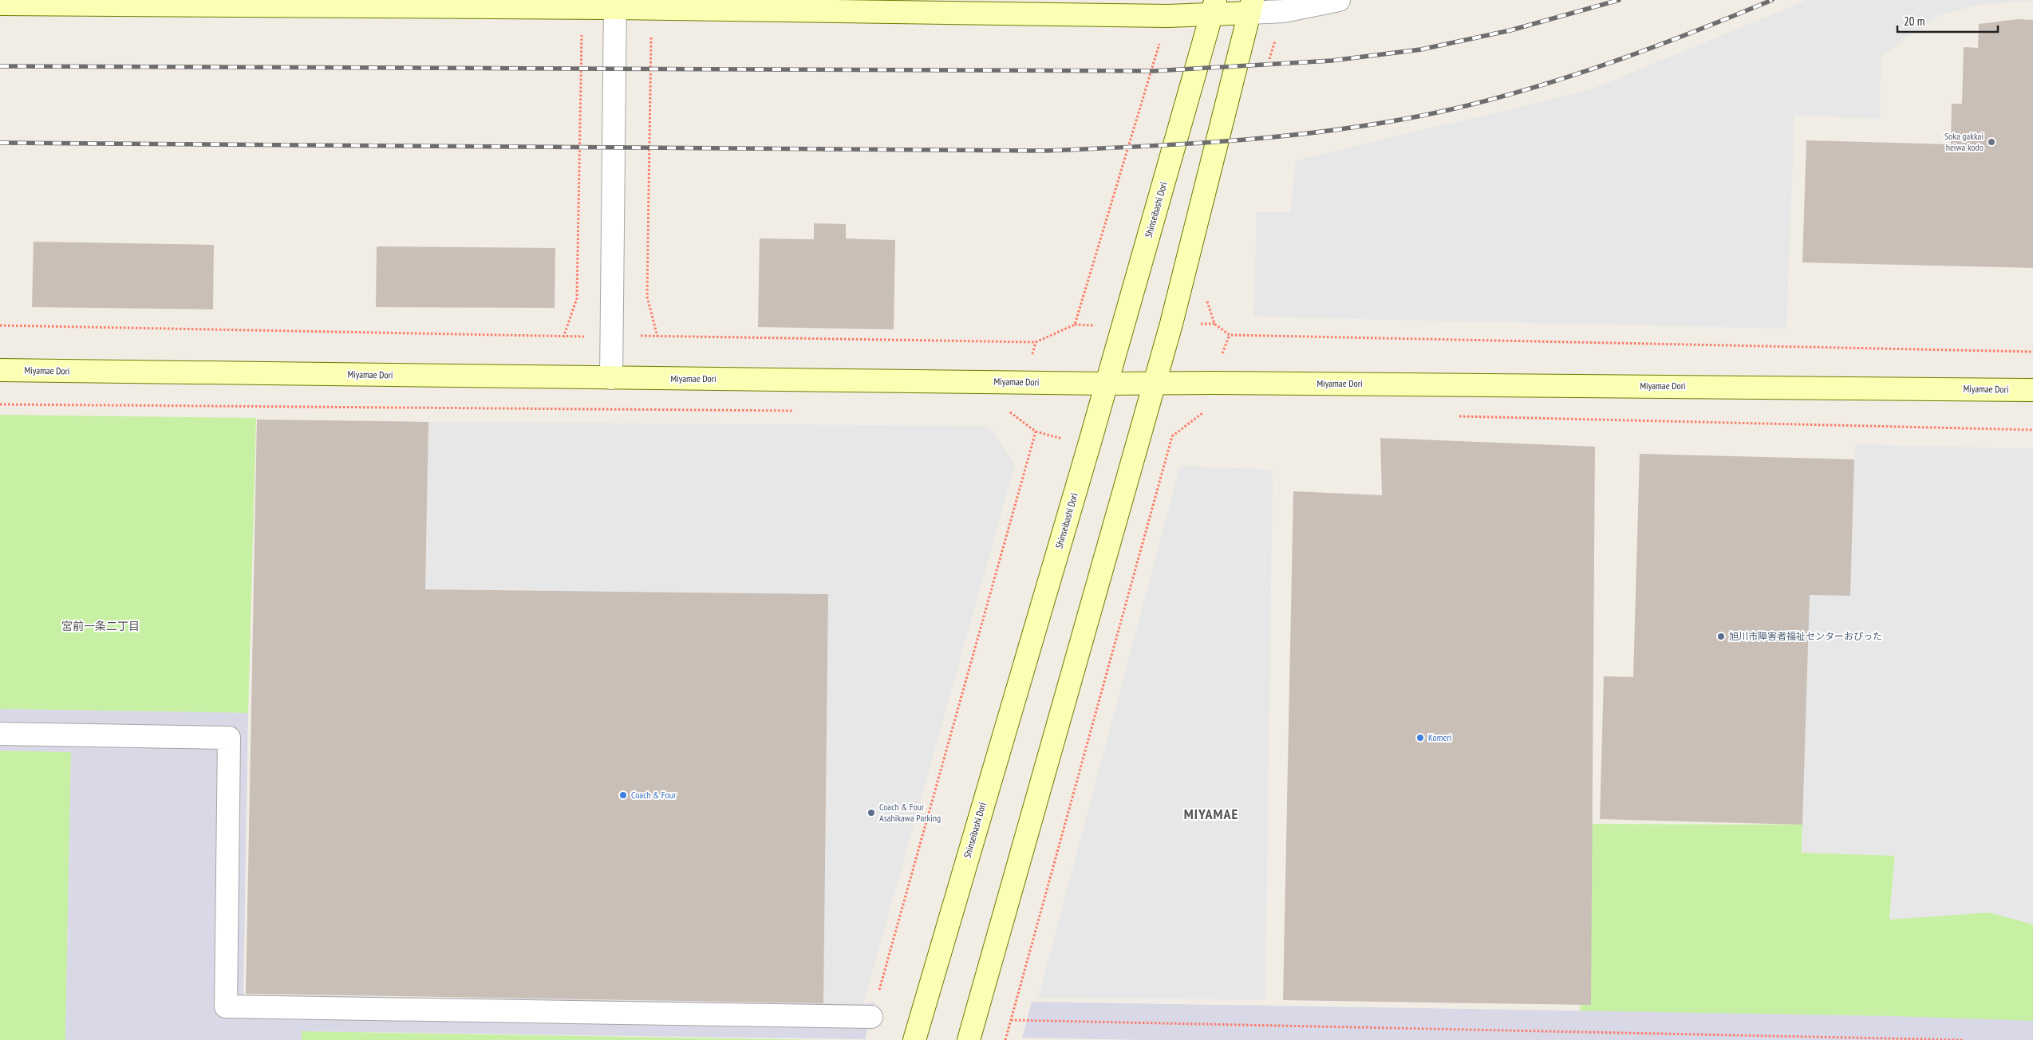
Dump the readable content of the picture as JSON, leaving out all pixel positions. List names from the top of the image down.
{
  "streets": {
    "street": ["Shinseibashi Dori", "Miyamae Dori"]
  },
  "crossings": [
    ["Shinseibashi Dori", "Miyamae Dori"]
  ],
  "districts": ["宮前一条二丁目", "MIYAMAE"],
  "places": [
    "Soka gakkai heiwa kodo",
    "旭川市障害者福祉センターおぴった",
    "Komeri",
    "Coach & Four",
    "Coach & Four Asahikawa Parking"
  ],
  "scale_bar": "20 m"
}
